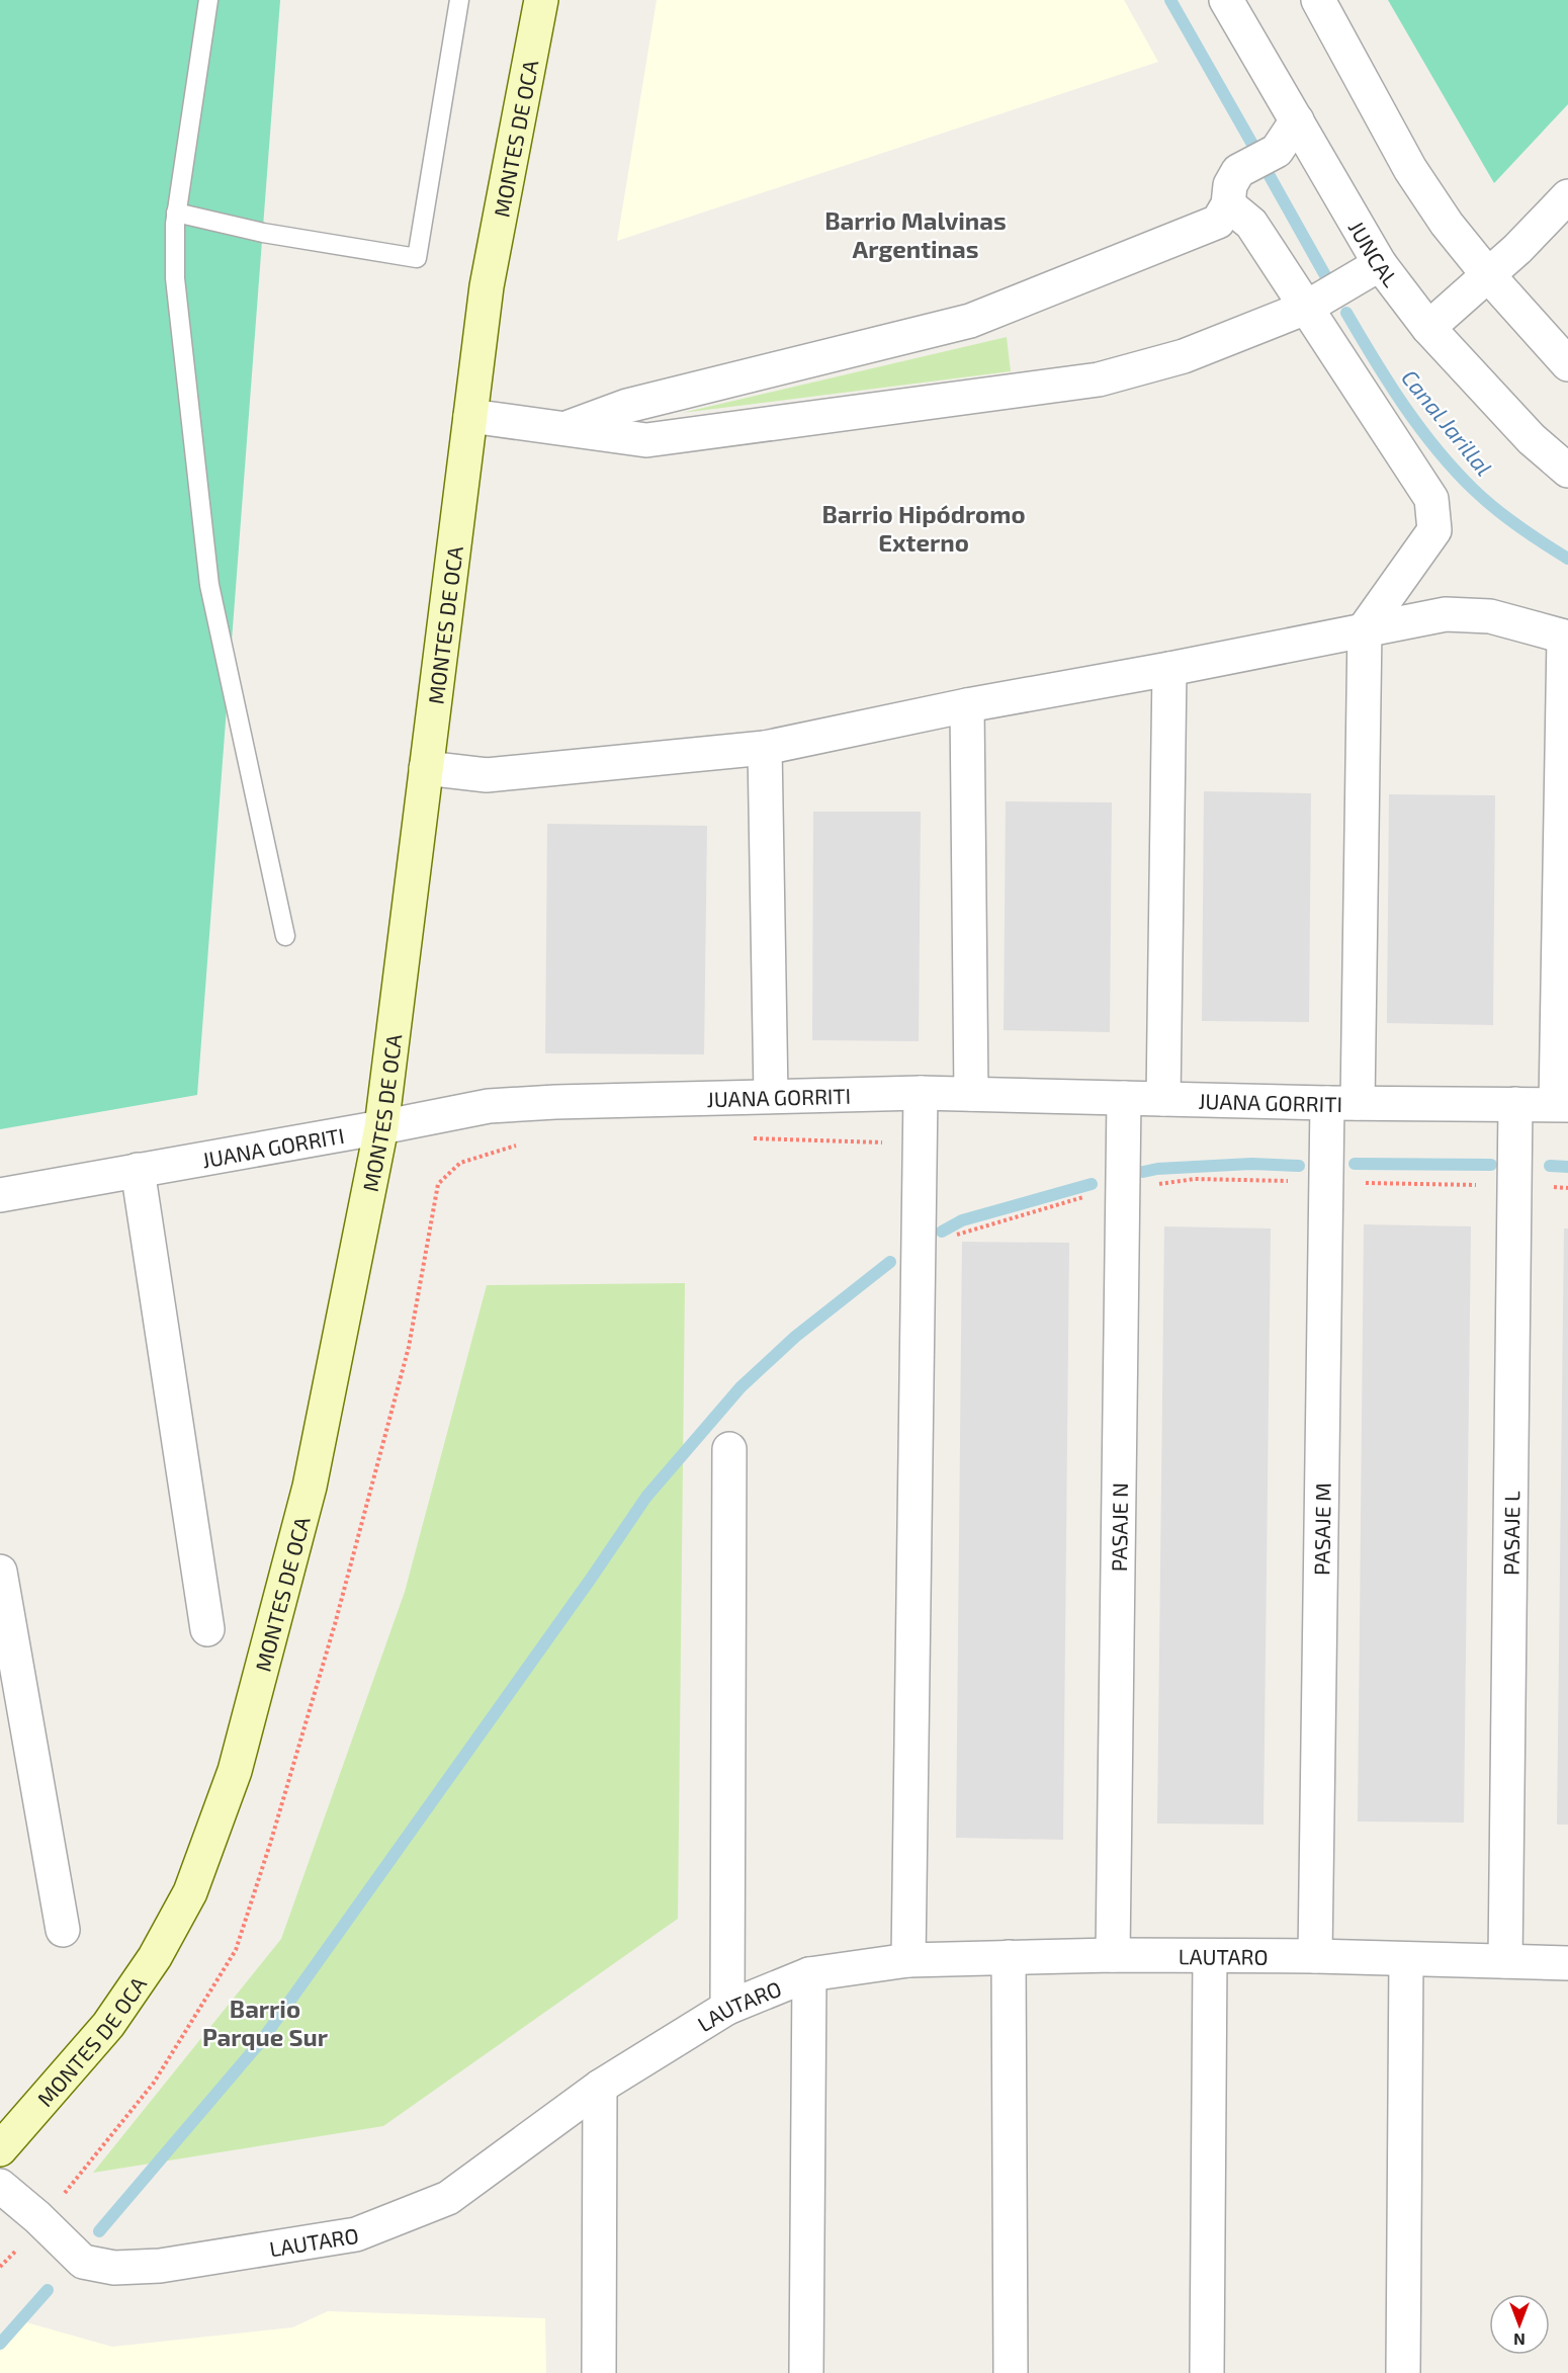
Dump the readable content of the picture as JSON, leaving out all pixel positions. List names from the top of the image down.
{
  "streets": {
    "main road": ["MONTES DE OCA"],
    "street": [
      "JUNCAL",
      "JUANA GORRITI",
      "PASAJE N",
      "PASAJE M",
      "PASAJE L",
      "LAUTARO"
    ]
  },
  "crossings": [
    ["MONTES DE OCA", "JUANA GORRITI"],
    ["JUANA GORRITI", "PASAJE N"],
    ["JUANA GORRITI", "PASAJE M"],
    ["JUANA GORRITI", "PASAJE L"],
    ["PASAJE N", "LAUTARO"],
    ["PASAJE M", "LAUTARO"],
    ["PASAJE L", "LAUTARO"]
  ],
  "districts": ["Barrio Malvinas Argentinas", "Barrio Hipódromo Externo", "Barrio Parque Sur"],
  "water": ["Canal Jarillal"],
  "north": "bottom"
}
